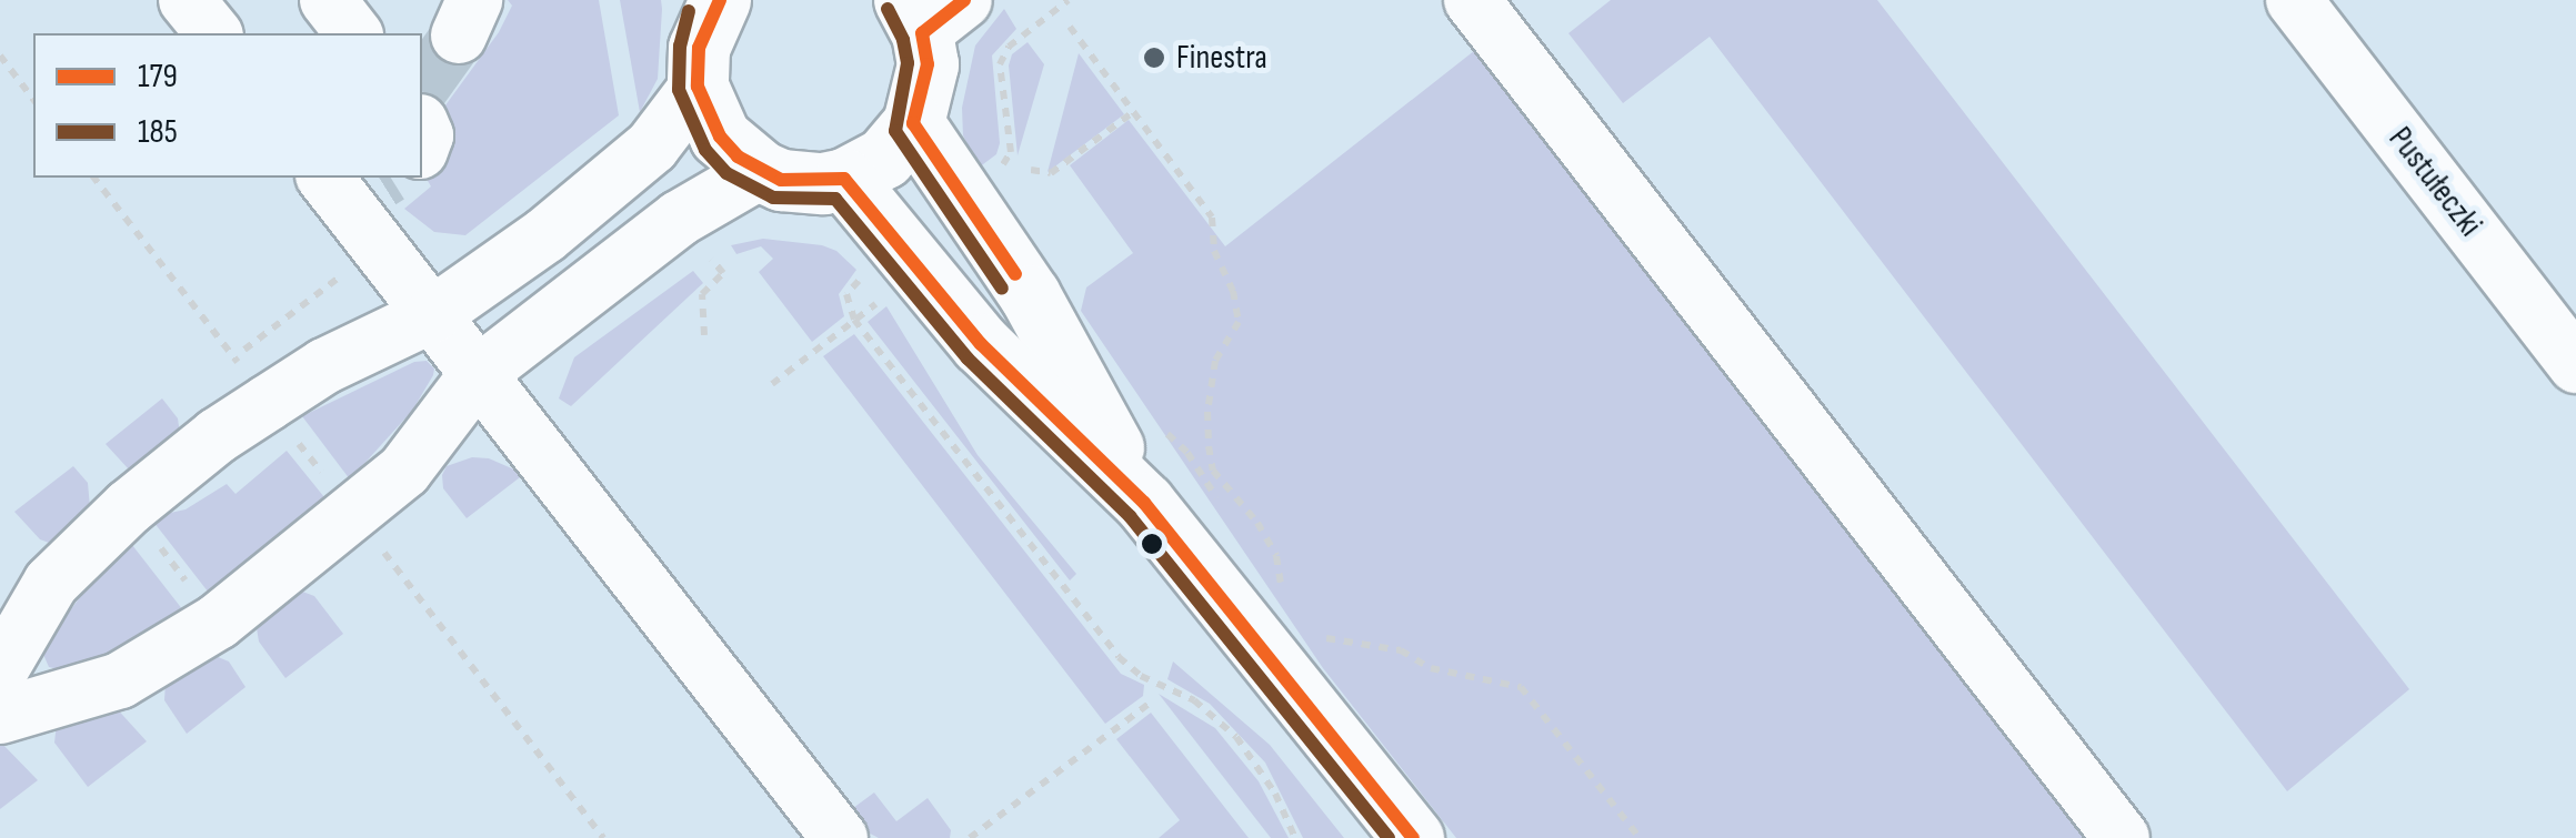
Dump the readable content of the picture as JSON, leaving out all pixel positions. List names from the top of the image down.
{
  "streets": {
    "street": ["Pustułeczki"]
  },
  "places": ["Finestra"],
  "lines": ["transit line 179", "transit line 185"],
  "legend": ["179", "185"]
}
